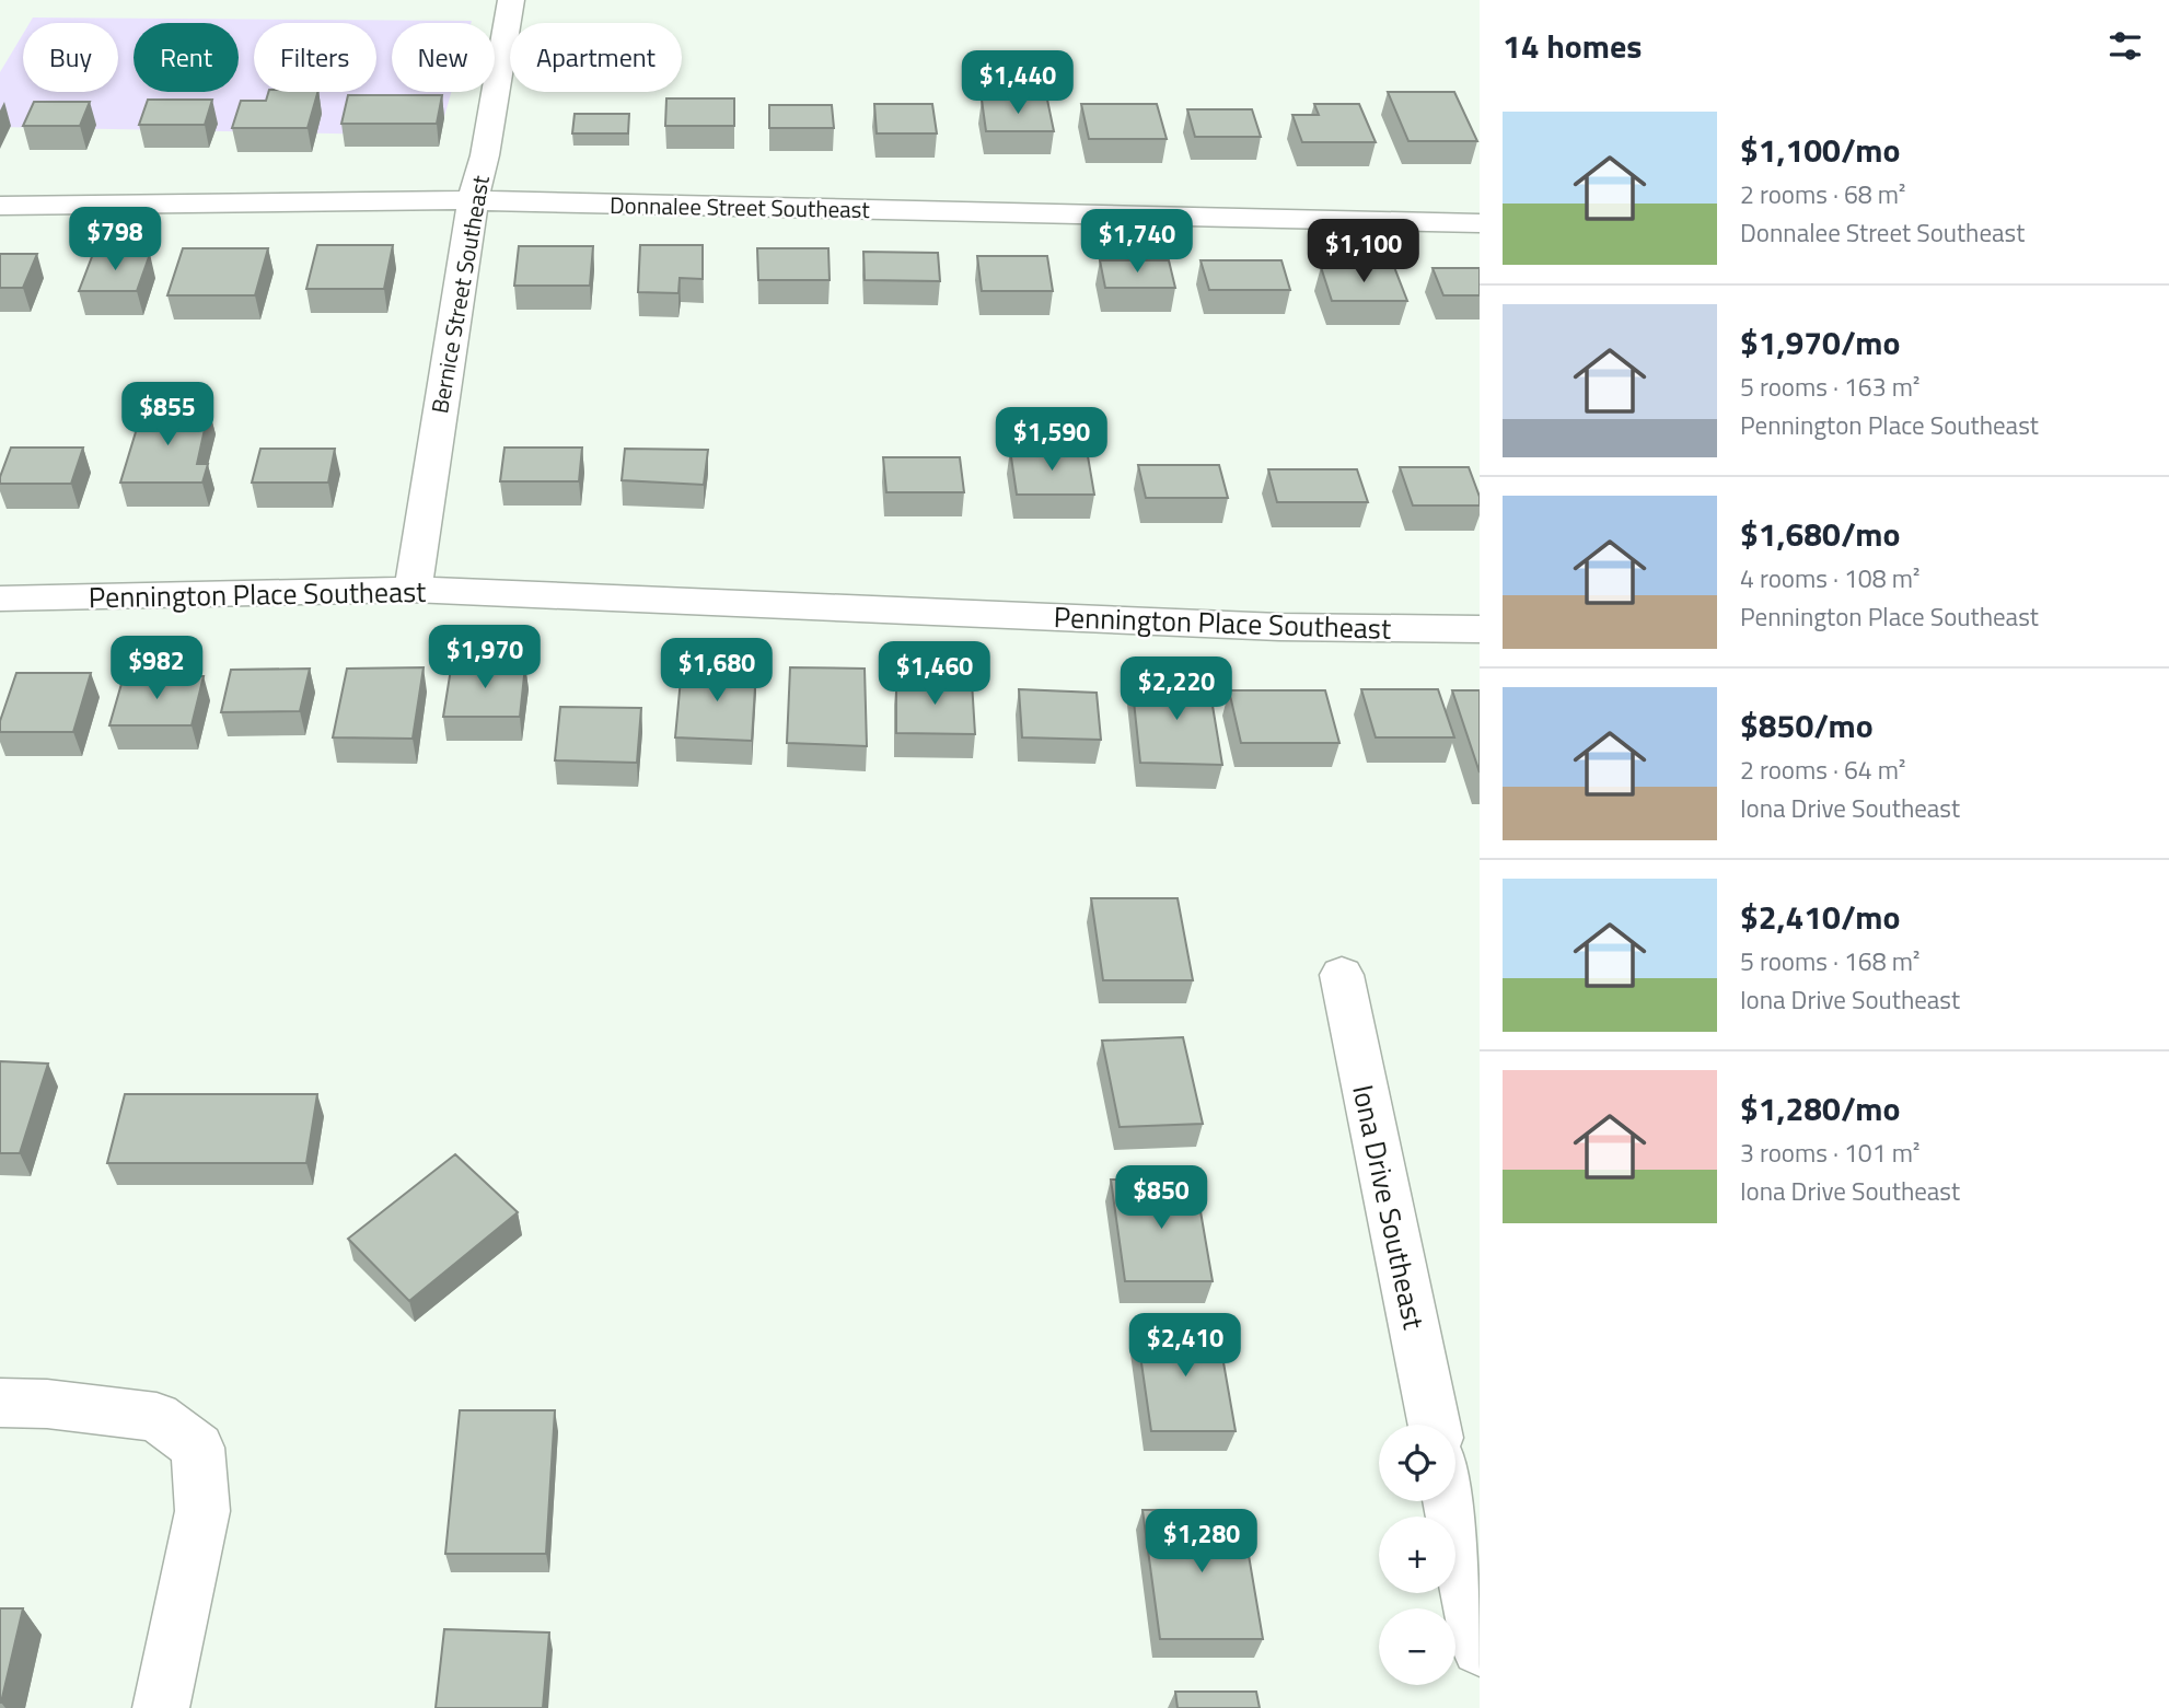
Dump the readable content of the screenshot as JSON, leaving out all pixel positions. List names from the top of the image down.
{
  "streets": {
    "street": [
      "Donnalee Street Southeast",
      "Bernice Street Southeast",
      "Pennington Place Southeast",
      "Iona Drive Southeast"
    ]
  },
  "crossings": [
    ["Donnalee Street Southeast", "Bernice Street Southeast"],
    ["Bernice Street Southeast", "Pennington Place Southeast"]
  ],
  "page": {
    "heading": "14 homes",
    "chip": [
      "Buy",
      "Rent",
      "Filters",
      "New",
      "Apartment"
    ],
    "price": [
      "$1,440",
      "$798",
      "$1,740",
      "$1,100",
      "$855",
      "$1,590",
      "$1,970",
      "$982",
      "$1,680",
      "$1,460",
      "$2,220",
      "$850",
      "$2,410",
      "$1,280"
    ],
    "list": [
      {
        "name": "$1,100/mo",
        "note": "2 rooms · 68 m² · Donnalee Street Southeast"
      },
      {
        "name": "$1,970/mo",
        "note": "5 rooms · 163 m² · Pennington Place Southeast"
      },
      {
        "name": "$1,680/mo",
        "note": "4 rooms · 108 m² · Pennington Place Southeast"
      },
      {
        "name": "$850/mo",
        "note": "2 rooms · 64 m² · Iona Drive Southeast"
      },
      {
        "name": "$2,410/mo",
        "note": "5 rooms · 168 m² · Iona Drive Southeast"
      },
      {
        "name": "$1,280/mo",
        "note": "3 rooms · 101 m² · Iona Drive Southeast"
      }
    ],
    "map_buttons": ["+", "−"]
  }
}
